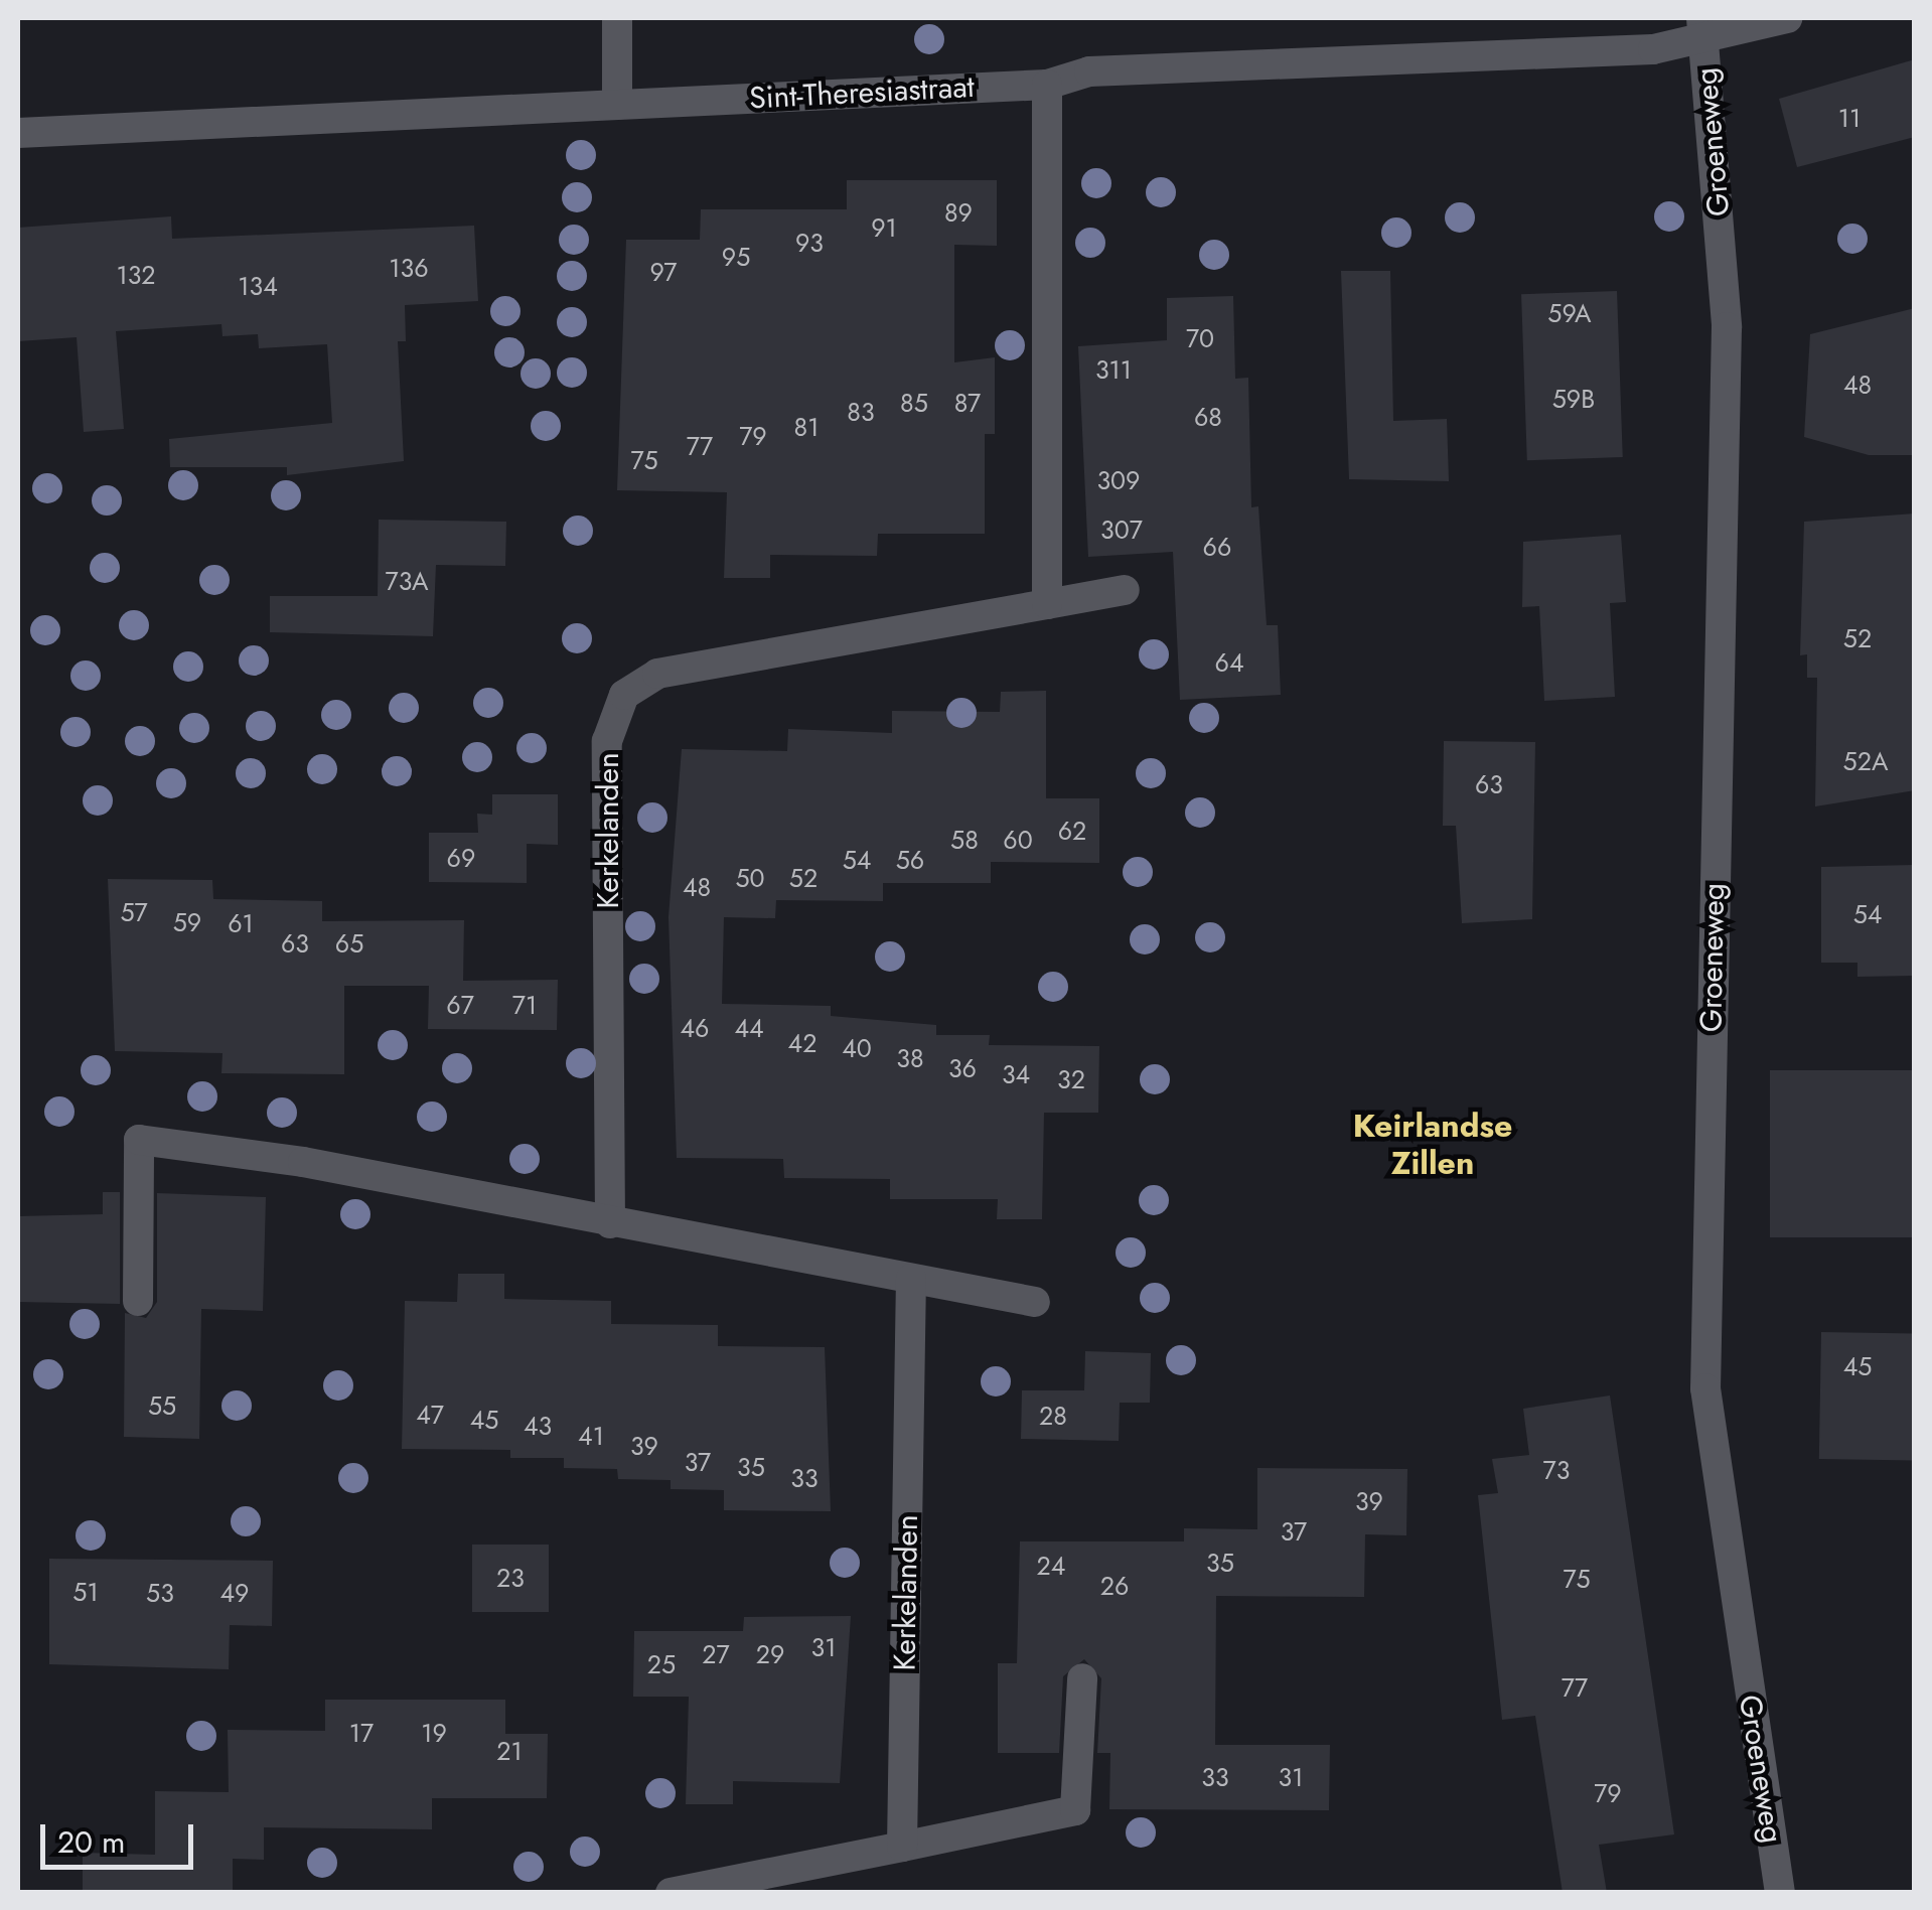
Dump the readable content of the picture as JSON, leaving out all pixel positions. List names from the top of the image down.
{
  "streets": {
    "street": ["Sint-Theresiastraat", "Groeneweg", "Kerkelanden"]
  },
  "crossings": [
    ["Sint-Theresiastraat", "Groeneweg"]
  ],
  "districts": ["Keirlandse Zillen"],
  "house_numbers": [
    "11",
    "89",
    "91",
    "93",
    "95",
    "136",
    "97",
    "132",
    "134",
    "59A",
    "70",
    "311",
    "48",
    "59B",
    "85",
    "87",
    "83",
    "68",
    "81",
    "79",
    "77",
    "75",
    "309",
    "307",
    "66",
    "73A",
    "52",
    "64",
    "52A",
    "63",
    "62",
    "58",
    "60",
    "69",
    "54",
    "56",
    "50",
    "52",
    "48",
    "57",
    "54",
    "59",
    "61",
    "63",
    "65",
    "67",
    "71",
    "46",
    "44",
    "42",
    "40",
    "38",
    "36",
    "34",
    "32",
    "45",
    "55",
    "47",
    "28",
    "45",
    "43",
    "41",
    "39",
    "37",
    "35",
    "73",
    "33",
    "39",
    "37",
    "35",
    "24",
    "23",
    "75",
    "26",
    "51",
    "53",
    "49",
    "31",
    "27",
    "29",
    "25",
    "77",
    "17",
    "19",
    "21",
    "33",
    "31",
    "79"
  ],
  "scale_bar": "20 m"
}
